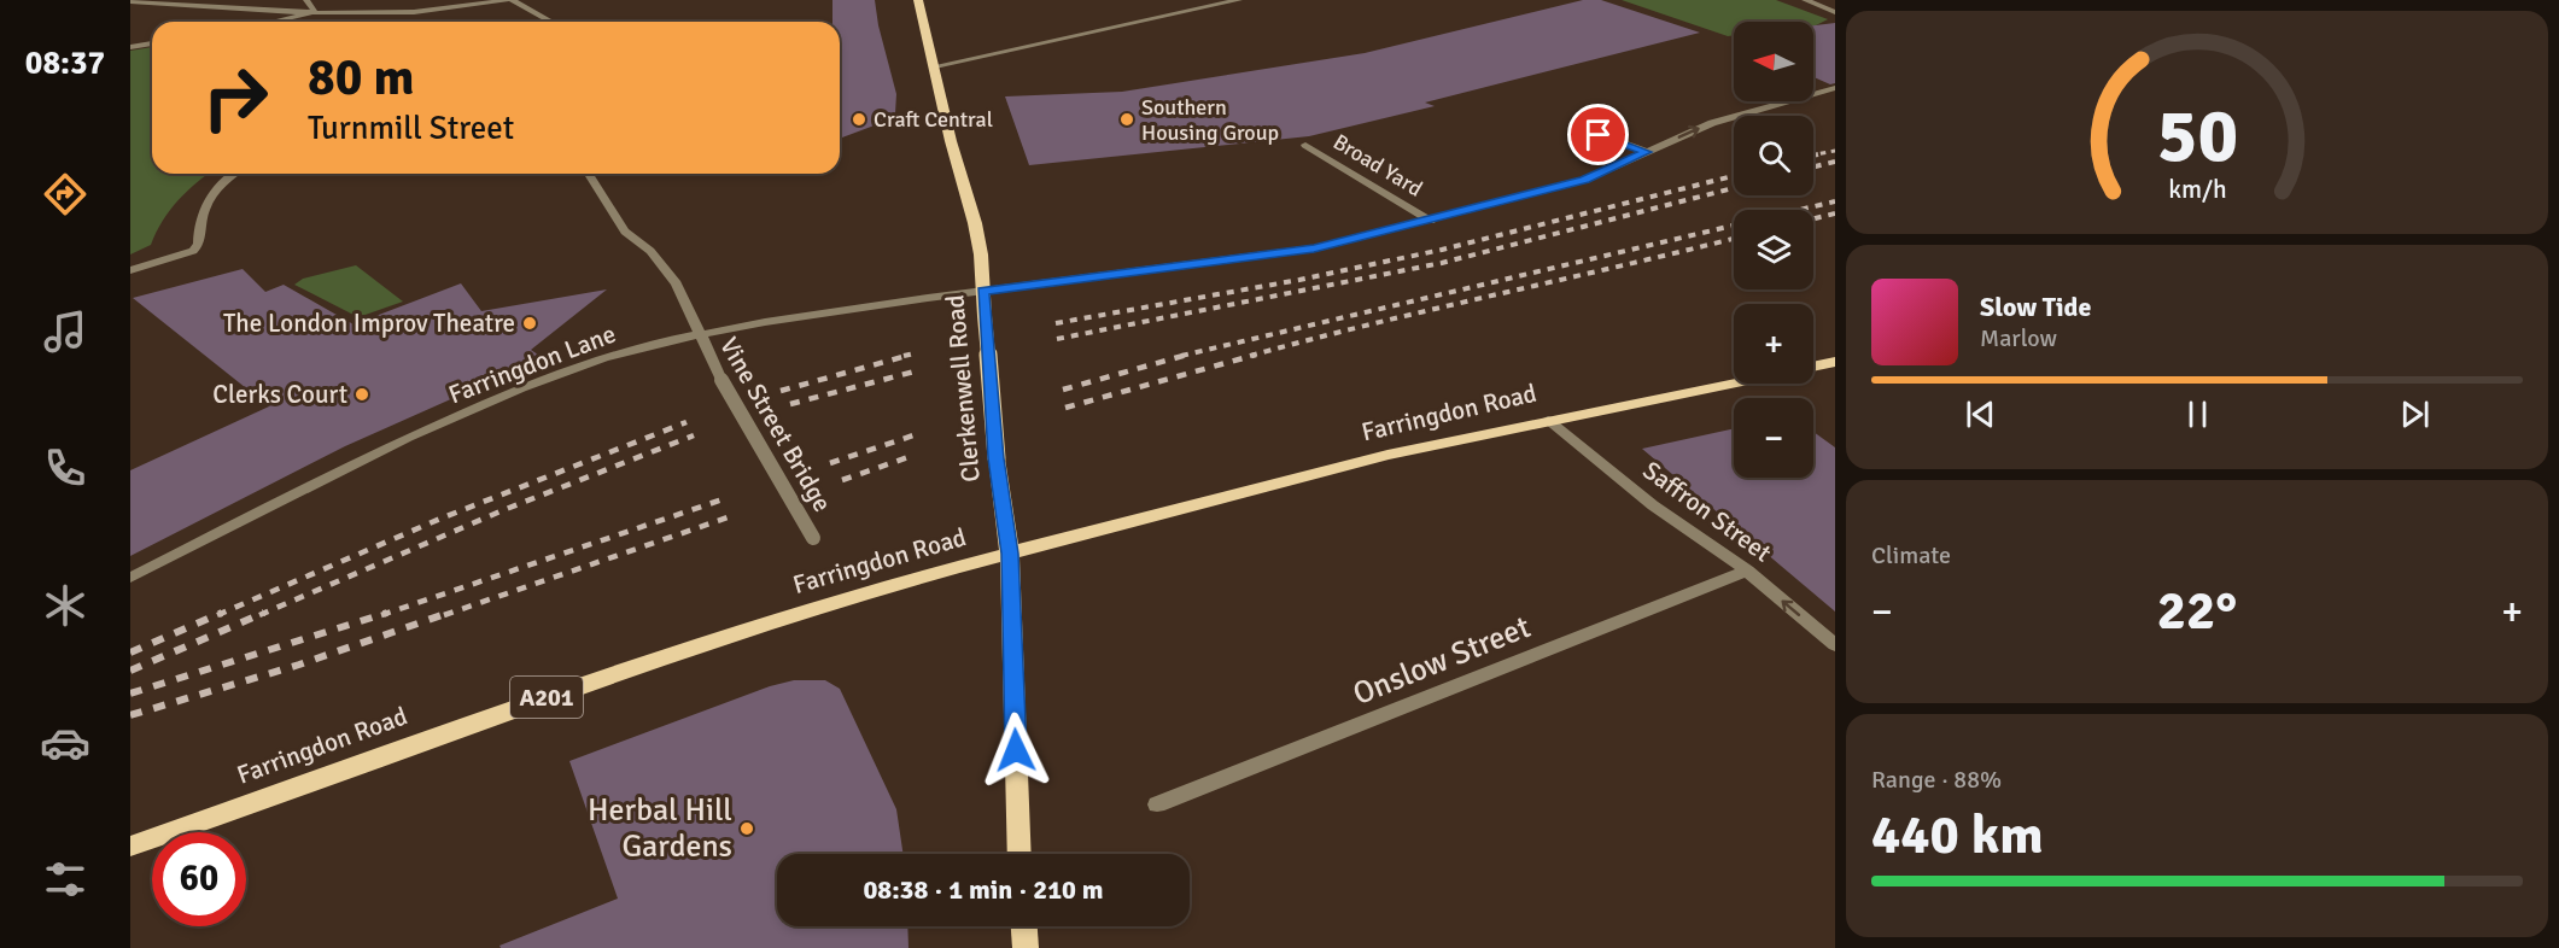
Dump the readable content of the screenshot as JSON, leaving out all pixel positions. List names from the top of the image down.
{
  "streets": {
    "main road": ["Clerkenwell Road", "Farringdon Road", "A201"],
    "street": [
      "Broad Yard",
      "Farringdon Lane",
      "Vine Street Bridge",
      "Saffron Street",
      "Onslow Street"
    ]
  },
  "crossings": [
    ["Broad Yard", "Farringdon Lane"],
    ["Farringdon Lane", "Clerkenwell Road"],
    ["Farringdon Lane", "Vine Street Bridge"],
    ["Clerkenwell Road", "Farringdon Road"],
    ["Farringdon Road", "Saffron Street"],
    ["Saffron Street", "Onslow Street"]
  ],
  "places": [
    "Craft Central",
    "Southern Housing Group",
    "The London Improv Theatre",
    "Clerks Court",
    "Herbal Hill Gardens"
  ],
  "north": "left",
  "page": {
    "tabs": "08:37",
    "map_buttons": ["+", "−"],
    "turn": ["80 m", "Turnmill Street"],
    "song": ["Slow Tide", "Marlow"],
    "tile": [
      "Climate",
      ["Range · 88%", "440 km"]
    ],
    "heat": ["−", "22°", "+"],
    "limit": "60",
    "trip": "08:38 · 1 min · 210 m",
    "gauge": ["50", "km/h"]
  }
}
